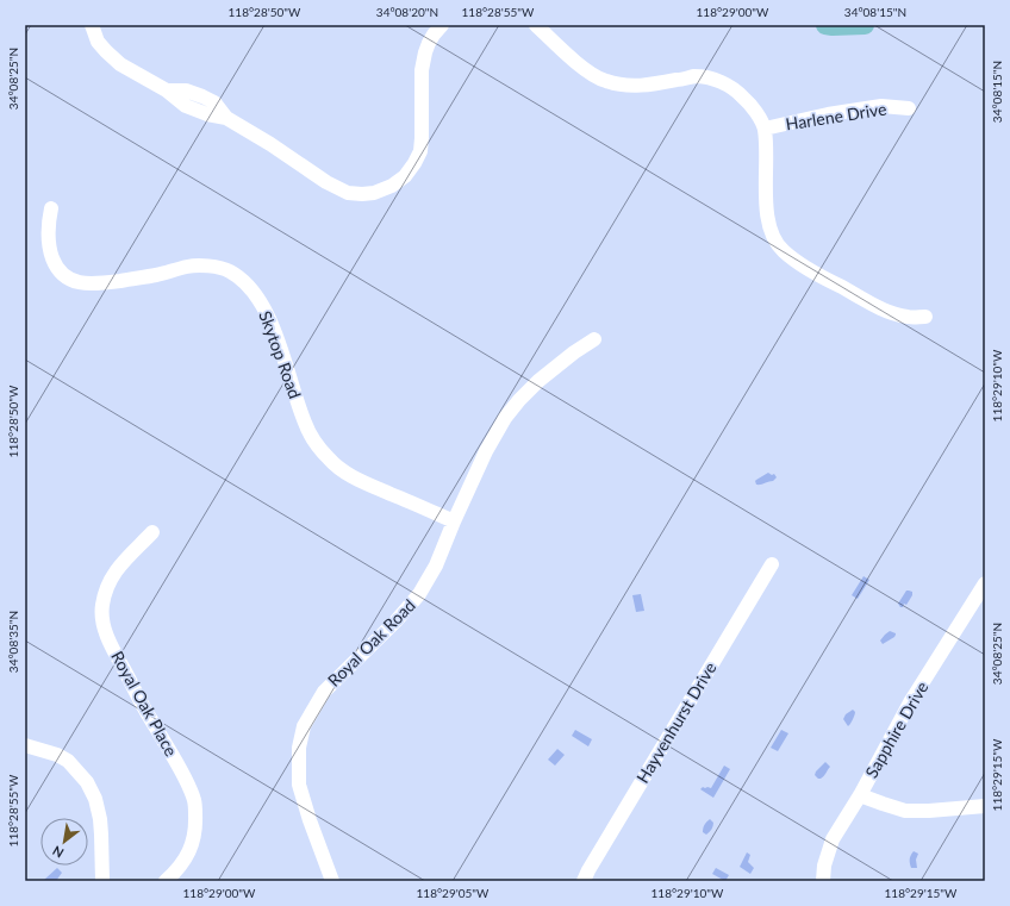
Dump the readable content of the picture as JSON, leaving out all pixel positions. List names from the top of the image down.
{
  "streets": {
    "street": [
      "Harlene Drive",
      "Skytop Road",
      "Royal Oak Road",
      "Royal Oak Place",
      "Hayvenhurst Drive",
      "Sapphire Drive"
    ]
  },
  "crossings": [
    ["Skytop Road", "Royal Oak Road"]
  ],
  "north": "bottom left",
  "coordinates": [
    "118°28'50\"W",
    "34°08'20\"N",
    "118°28'55\"W",
    "118°29'00\"W",
    "34°08'15\"N",
    "34°08'25\"N",
    "118°29'10\"W",
    "34°08'35\"N",
    "118°29'15\"W",
    "118°29'05\"W"
  ]
}
